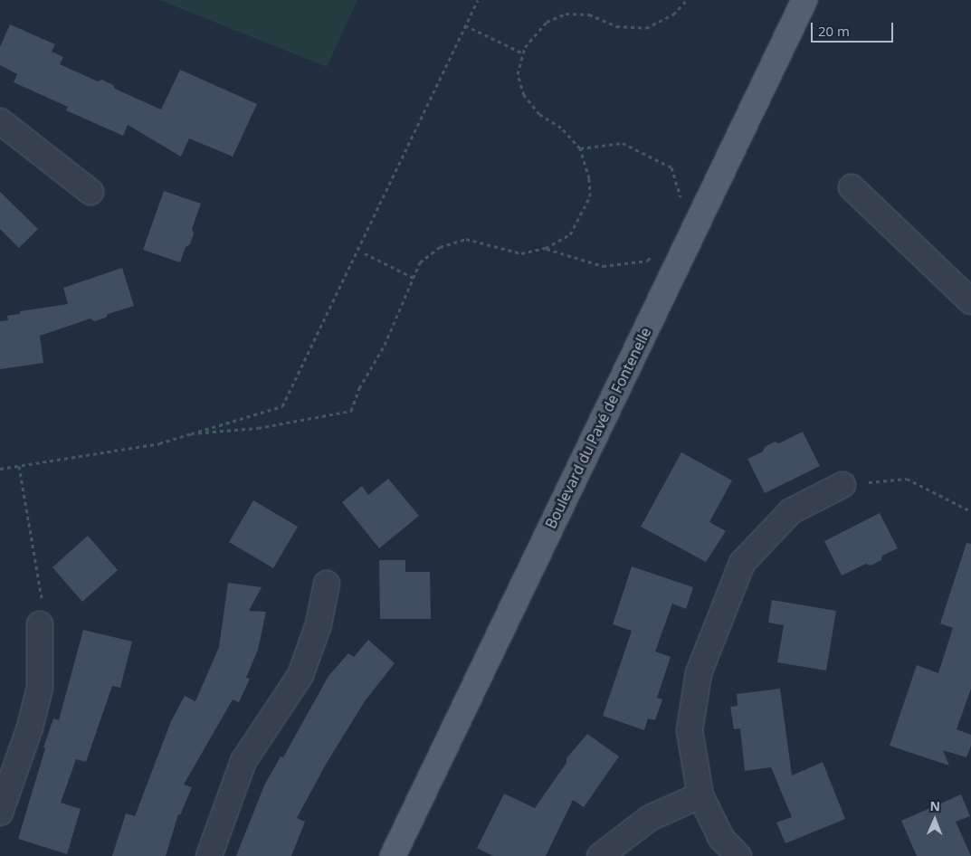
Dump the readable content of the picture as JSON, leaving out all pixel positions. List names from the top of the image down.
{
  "streets": {
    "main road": ["Boulevard du Pavé de Fontenelle"]
  },
  "scale_bar": "20 m",
  "north": "top"
}
